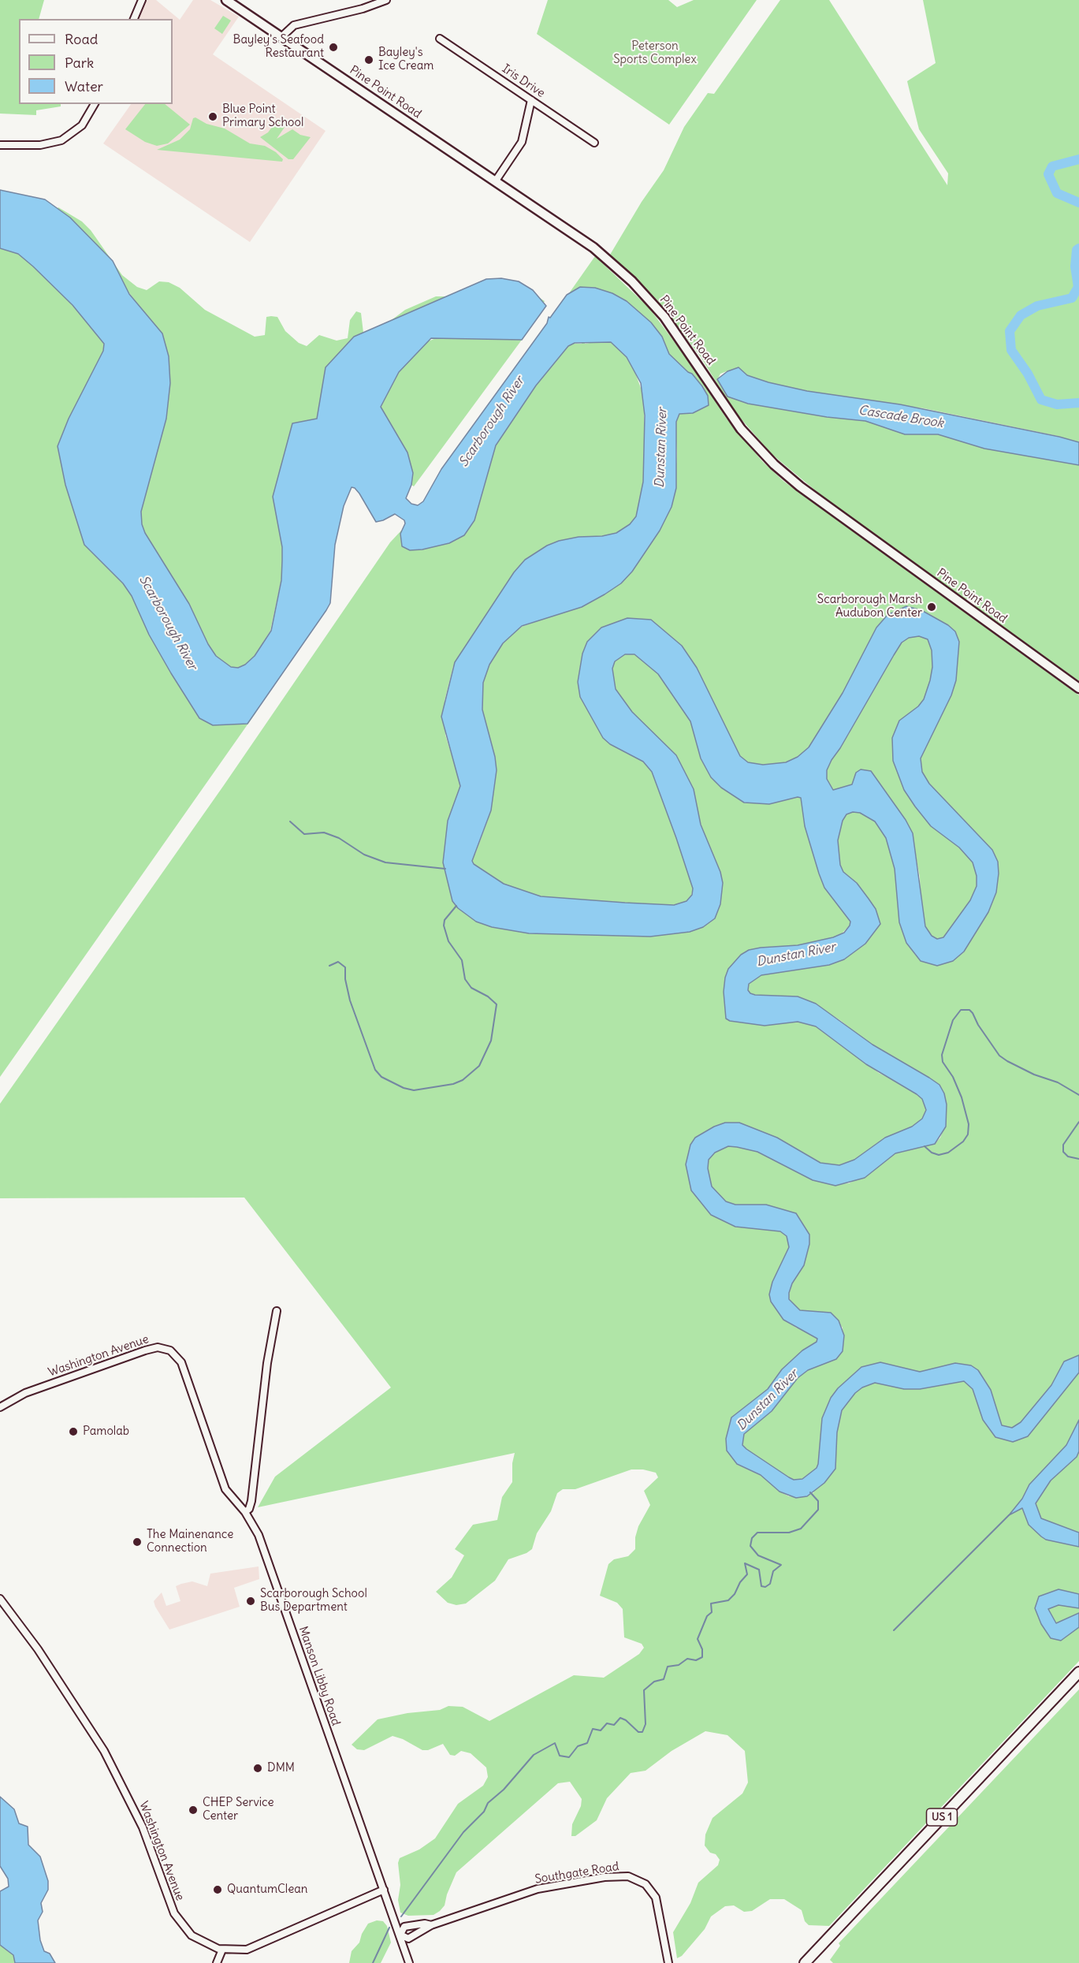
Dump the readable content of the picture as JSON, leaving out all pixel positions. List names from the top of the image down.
{
  "streets": {
    "main road": ["Pine Point Road", "US 1"],
    "street": [
      "Iris Drive",
      "Washington Avenue",
      "Manson Libby Road",
      "Southgate Road"
    ]
  },
  "crossings": [
    ["Washington Avenue", "Manson Libby Road"],
    ["Manson Libby Road", "Southgate Road"]
  ],
  "water": ["Cascade Brook", "Scarborough River", "Dunstan River"],
  "parks": ["Peterson Sports Complex"],
  "places": [
    "Bayley's Seafood Restaurant",
    "Bayley's Ice Cream",
    "Blue Point Primary School",
    "Scarborough Marsh Audubon Center",
    "Pamolab",
    "The Mainenance Connection",
    "Scarborough School Bus Department",
    "DMM",
    "CHEP Service Center",
    "QuantumClean"
  ],
  "legend": ["Road", "Park", "Water"]
}
